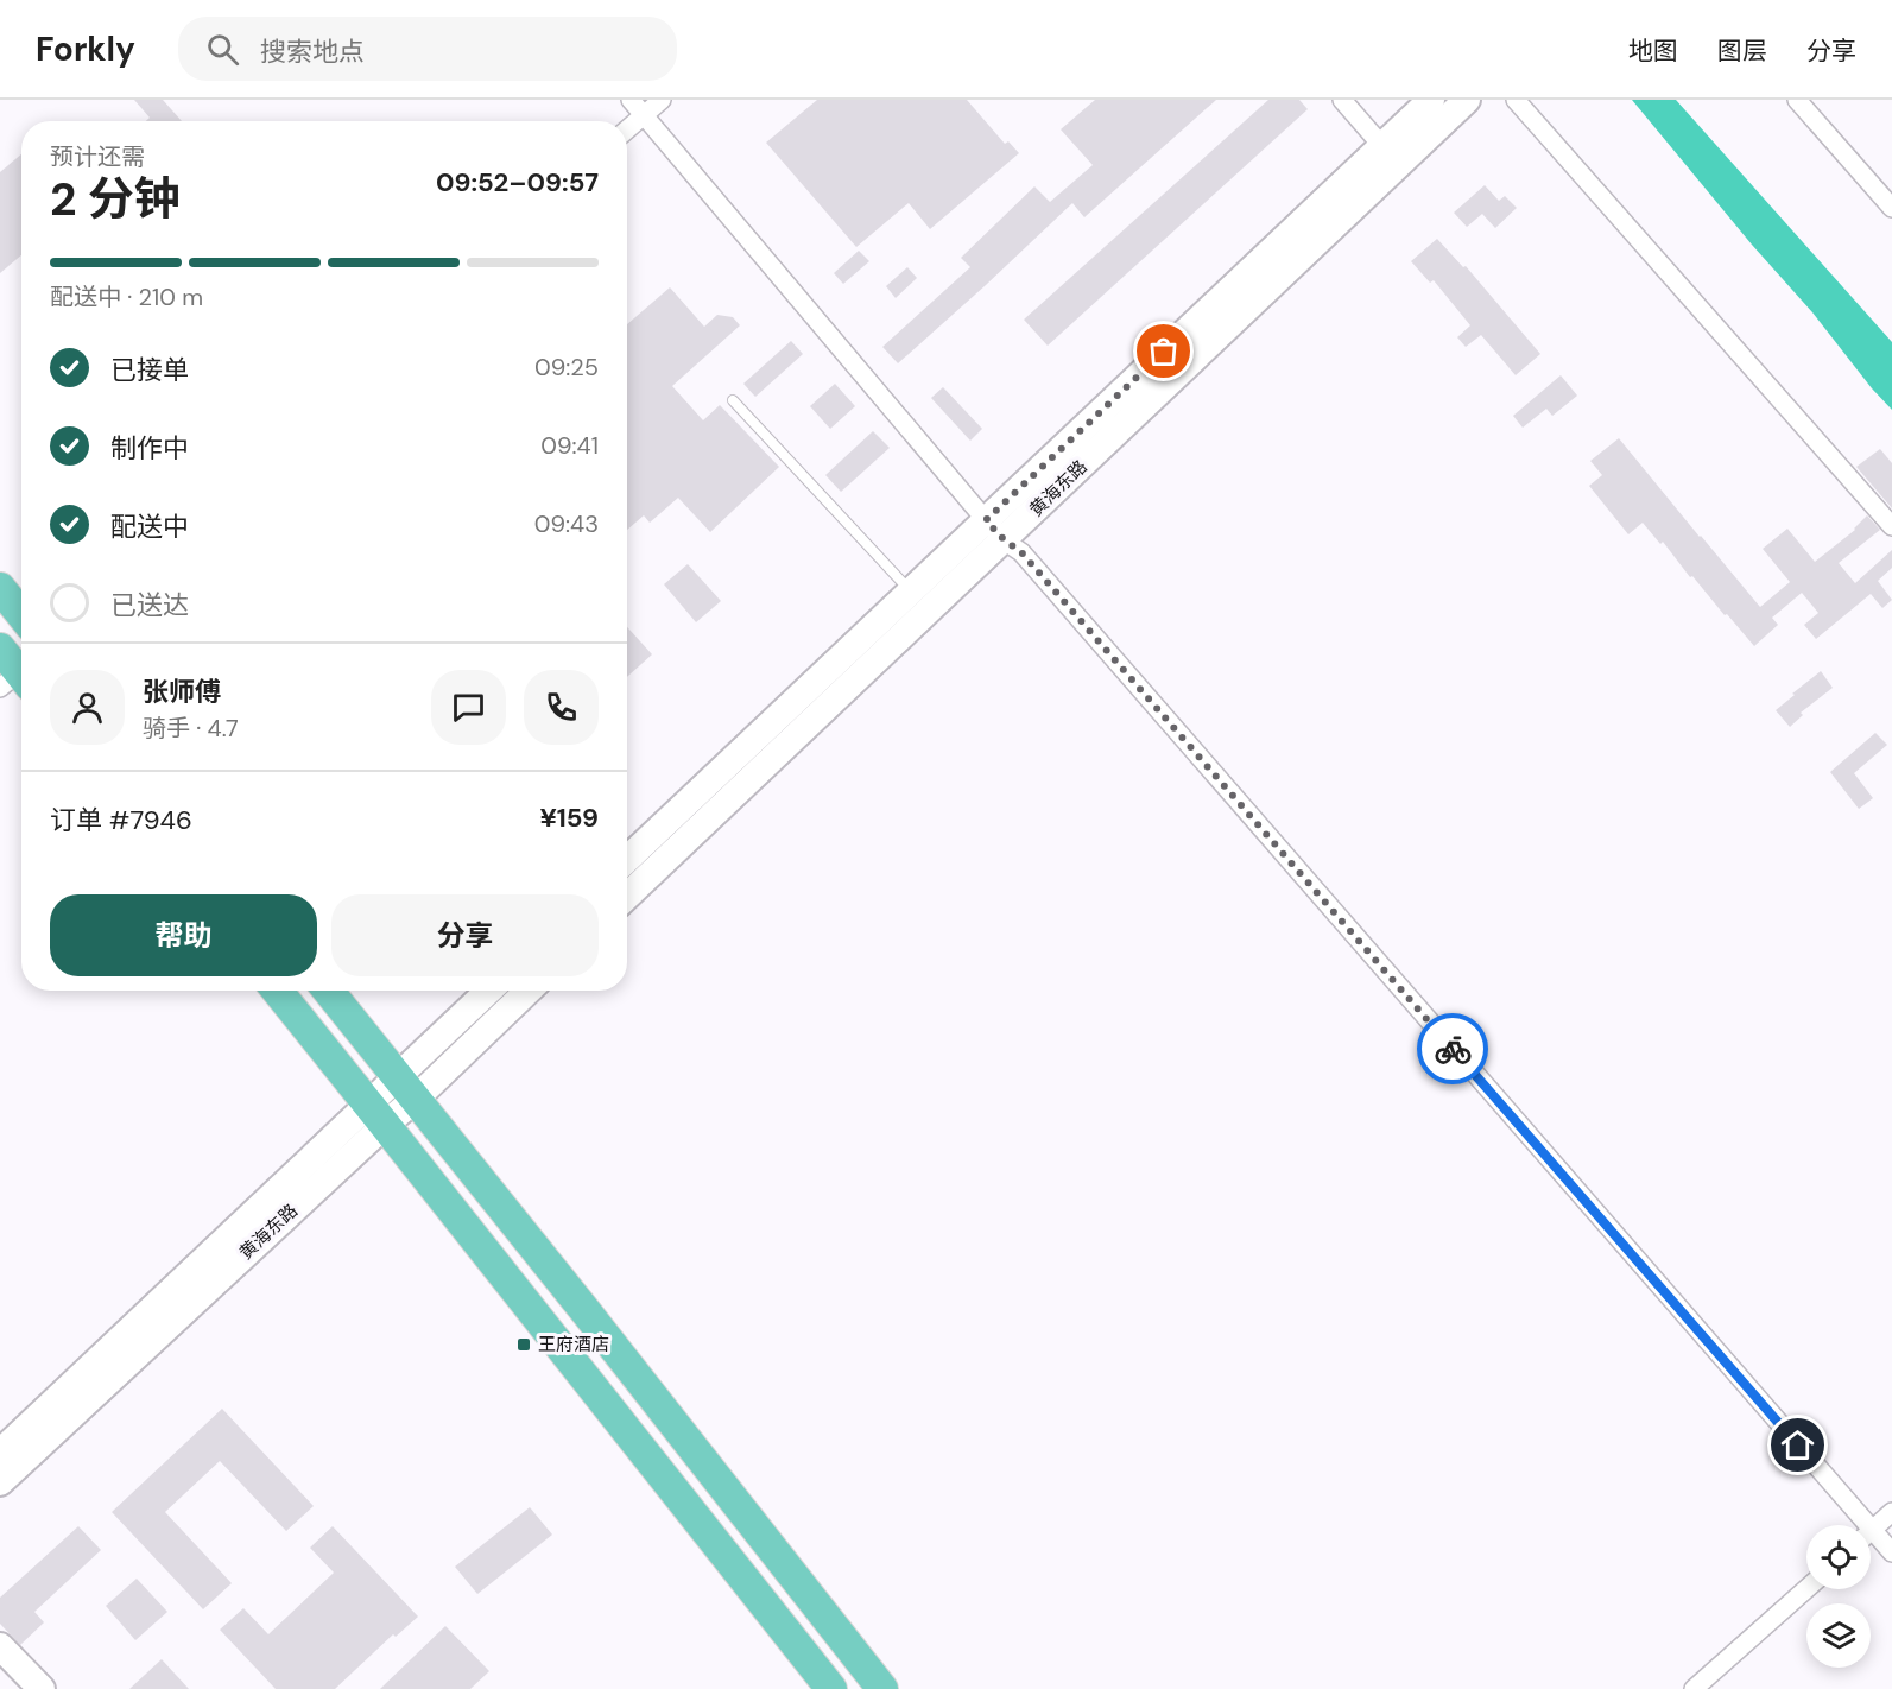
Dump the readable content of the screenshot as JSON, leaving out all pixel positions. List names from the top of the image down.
{
  "streets": {
    "street": ["黄海东路"]
  },
  "places": {
    "transit": ["王府酒店"]
  },
  "page": {
    "header": "Forkly",
    "search": "搜索地点",
    "nav": ["地图", "图层", "分享"],
    "heading": ["2 分钟", "预计还需", "09:52–09:57"],
    "panel": [
      "张师傅",
      "骑手 · 4.7",
      "订单 #7946",
      "¥159"
    ],
    "bar": "配送中 · 210 m",
    "list": [
      ["已接单", "09:25"],
      ["制作中", "09:41"],
      ["配送中", "09:43"],
      "已送达"
    ],
    "buttons": ["帮助", "分享"]
  }
}
